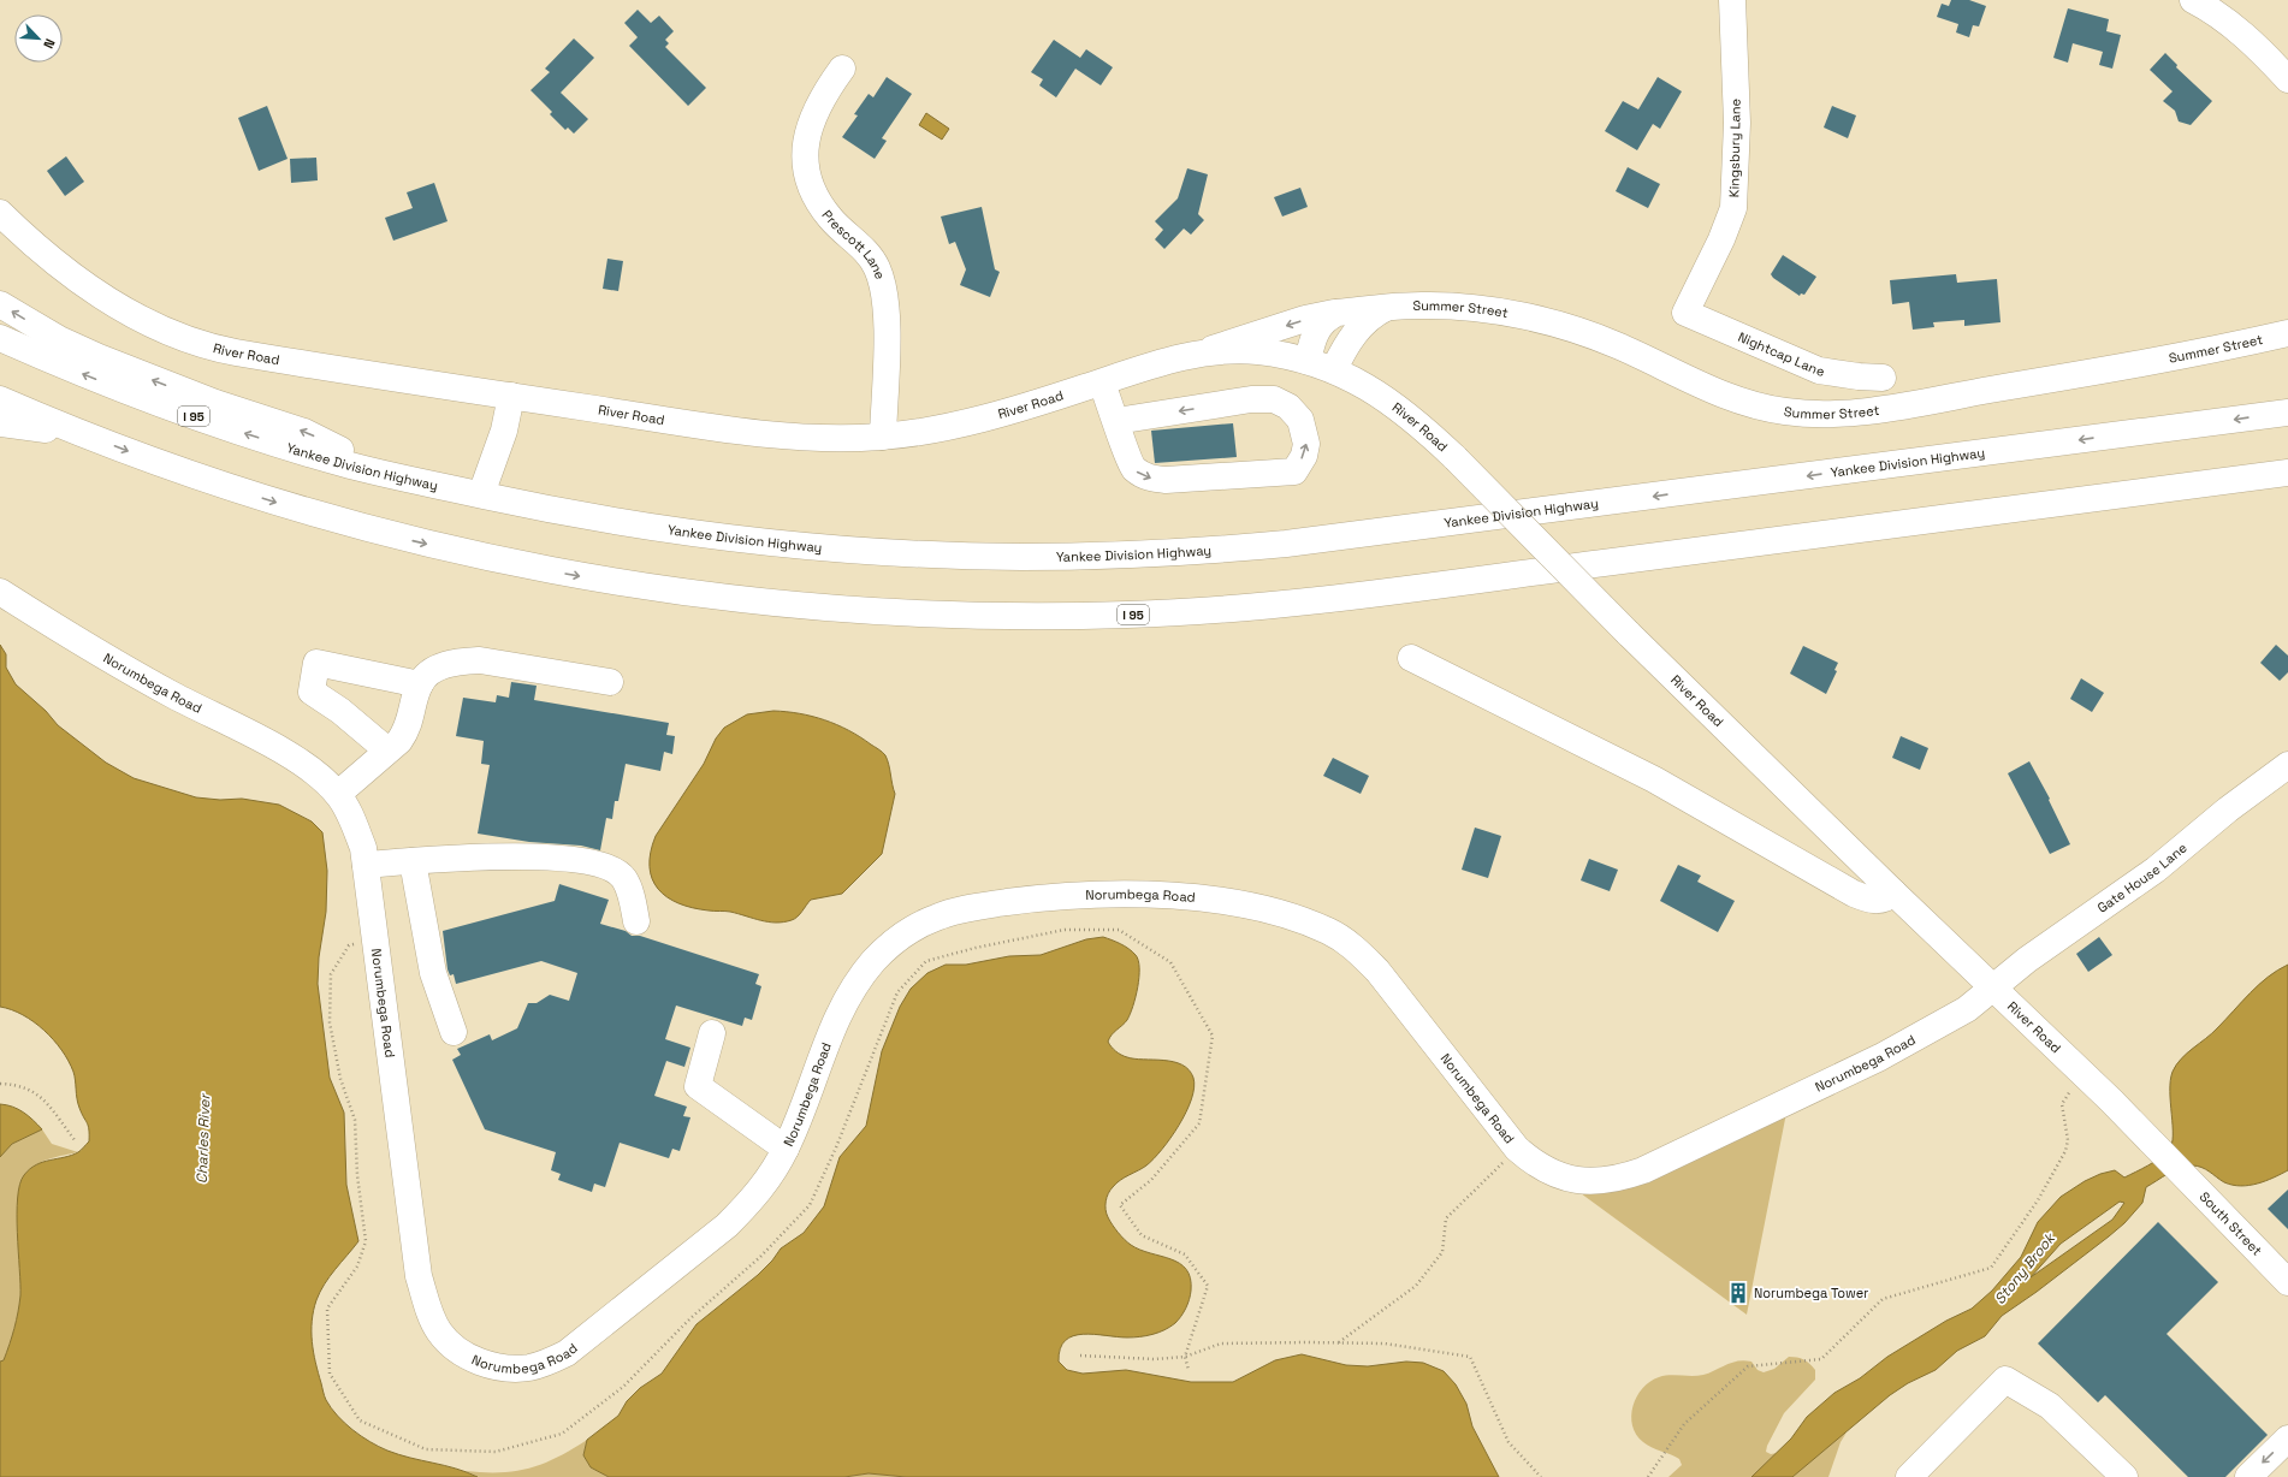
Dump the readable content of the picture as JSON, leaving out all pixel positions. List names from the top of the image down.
{
  "streets": {
    "main road": [
      "Kingsbury Lane",
      "Prescott Lane",
      "Summer Street",
      "River Road",
      "Nightcap Lane",
      "I 95",
      "Yankee Division Highway",
      "Norumbega Road",
      "Gate House Lane",
      "South Street"
    ]
  },
  "crossings": [
    ["Kingsbury Lane", "Nightcap Lane"],
    ["Prescott Lane", "River Road"],
    ["Summer Street", "River Road"],
    ["River Road", "Norumbega Road"],
    ["River Road", "Gate House Lane"],
    ["River Road", "South Street"],
    ["Norumbega Road", "Gate House Lane"]
  ],
  "water": ["Charles River", "Stony Brook"],
  "places": {
    "building": ["Norumbega Tower"]
  },
  "north": "bottom right"
}
